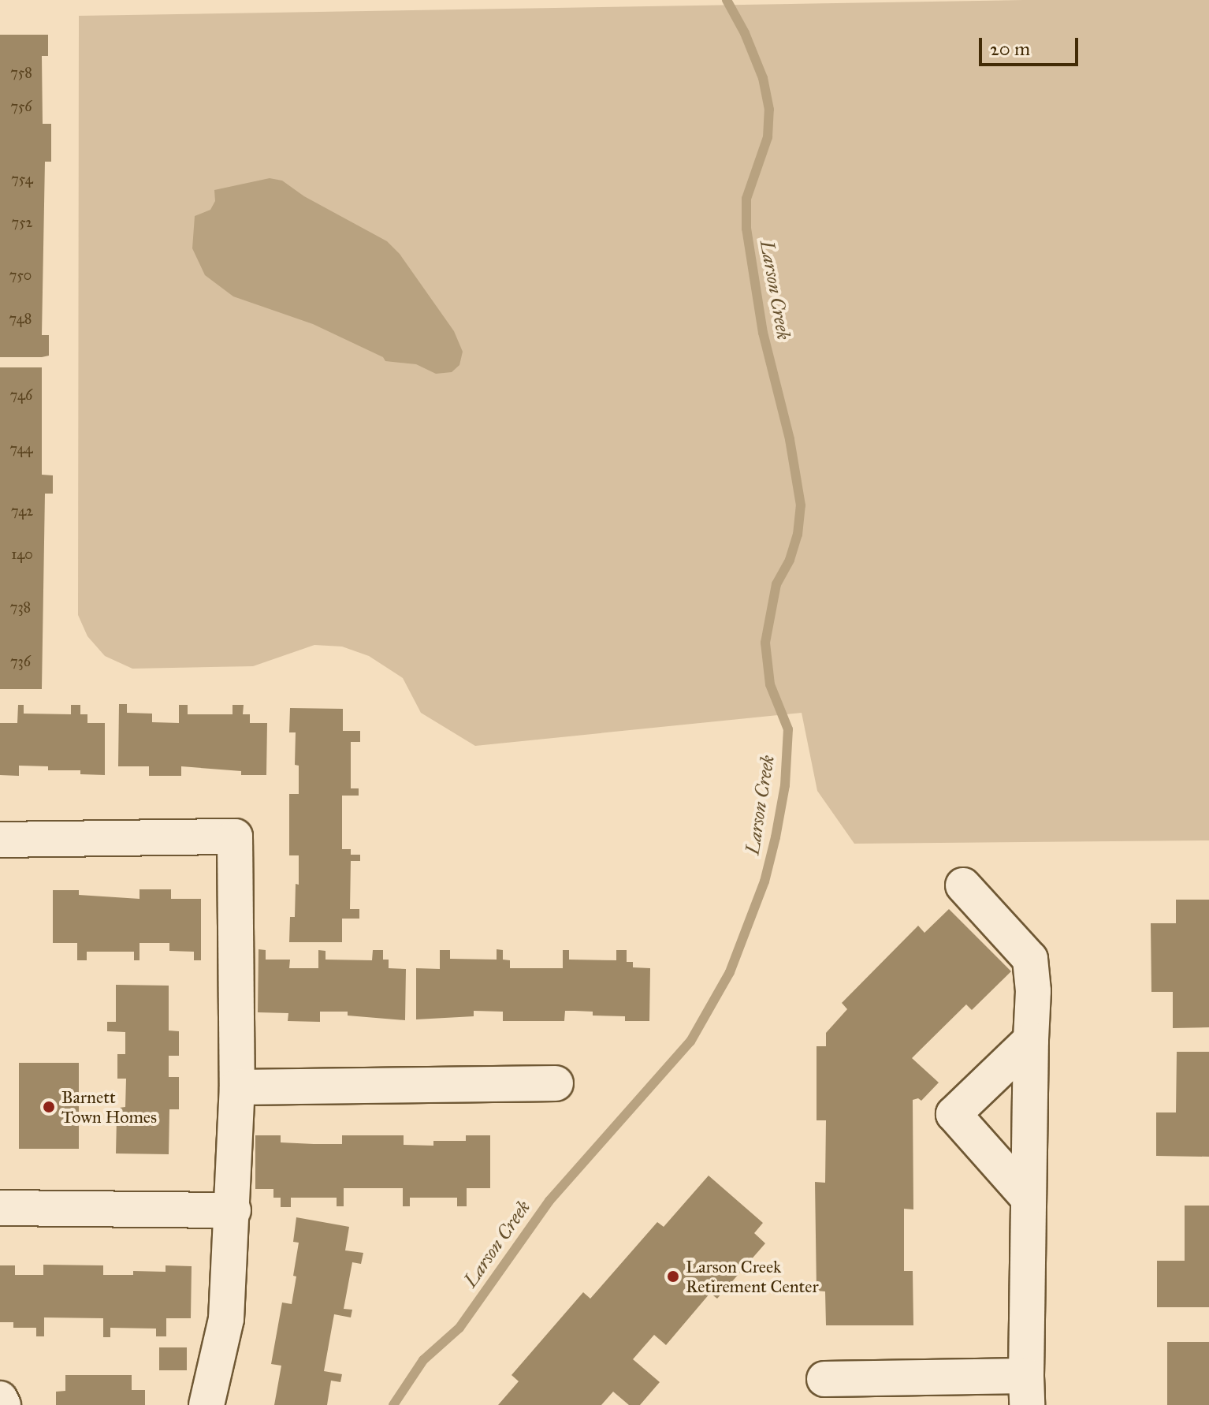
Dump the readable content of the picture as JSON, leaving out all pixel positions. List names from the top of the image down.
{
  "water": ["Larson Creek"],
  "places": ["Barnett Town Homes", "Larson Creek Retirement Center"],
  "house_numbers": [
    "758",
    "756",
    "754",
    "752",
    "750",
    "748",
    "746",
    "744",
    "742",
    "140",
    "738",
    "736"
  ],
  "scale_bar": "20 m"
}
